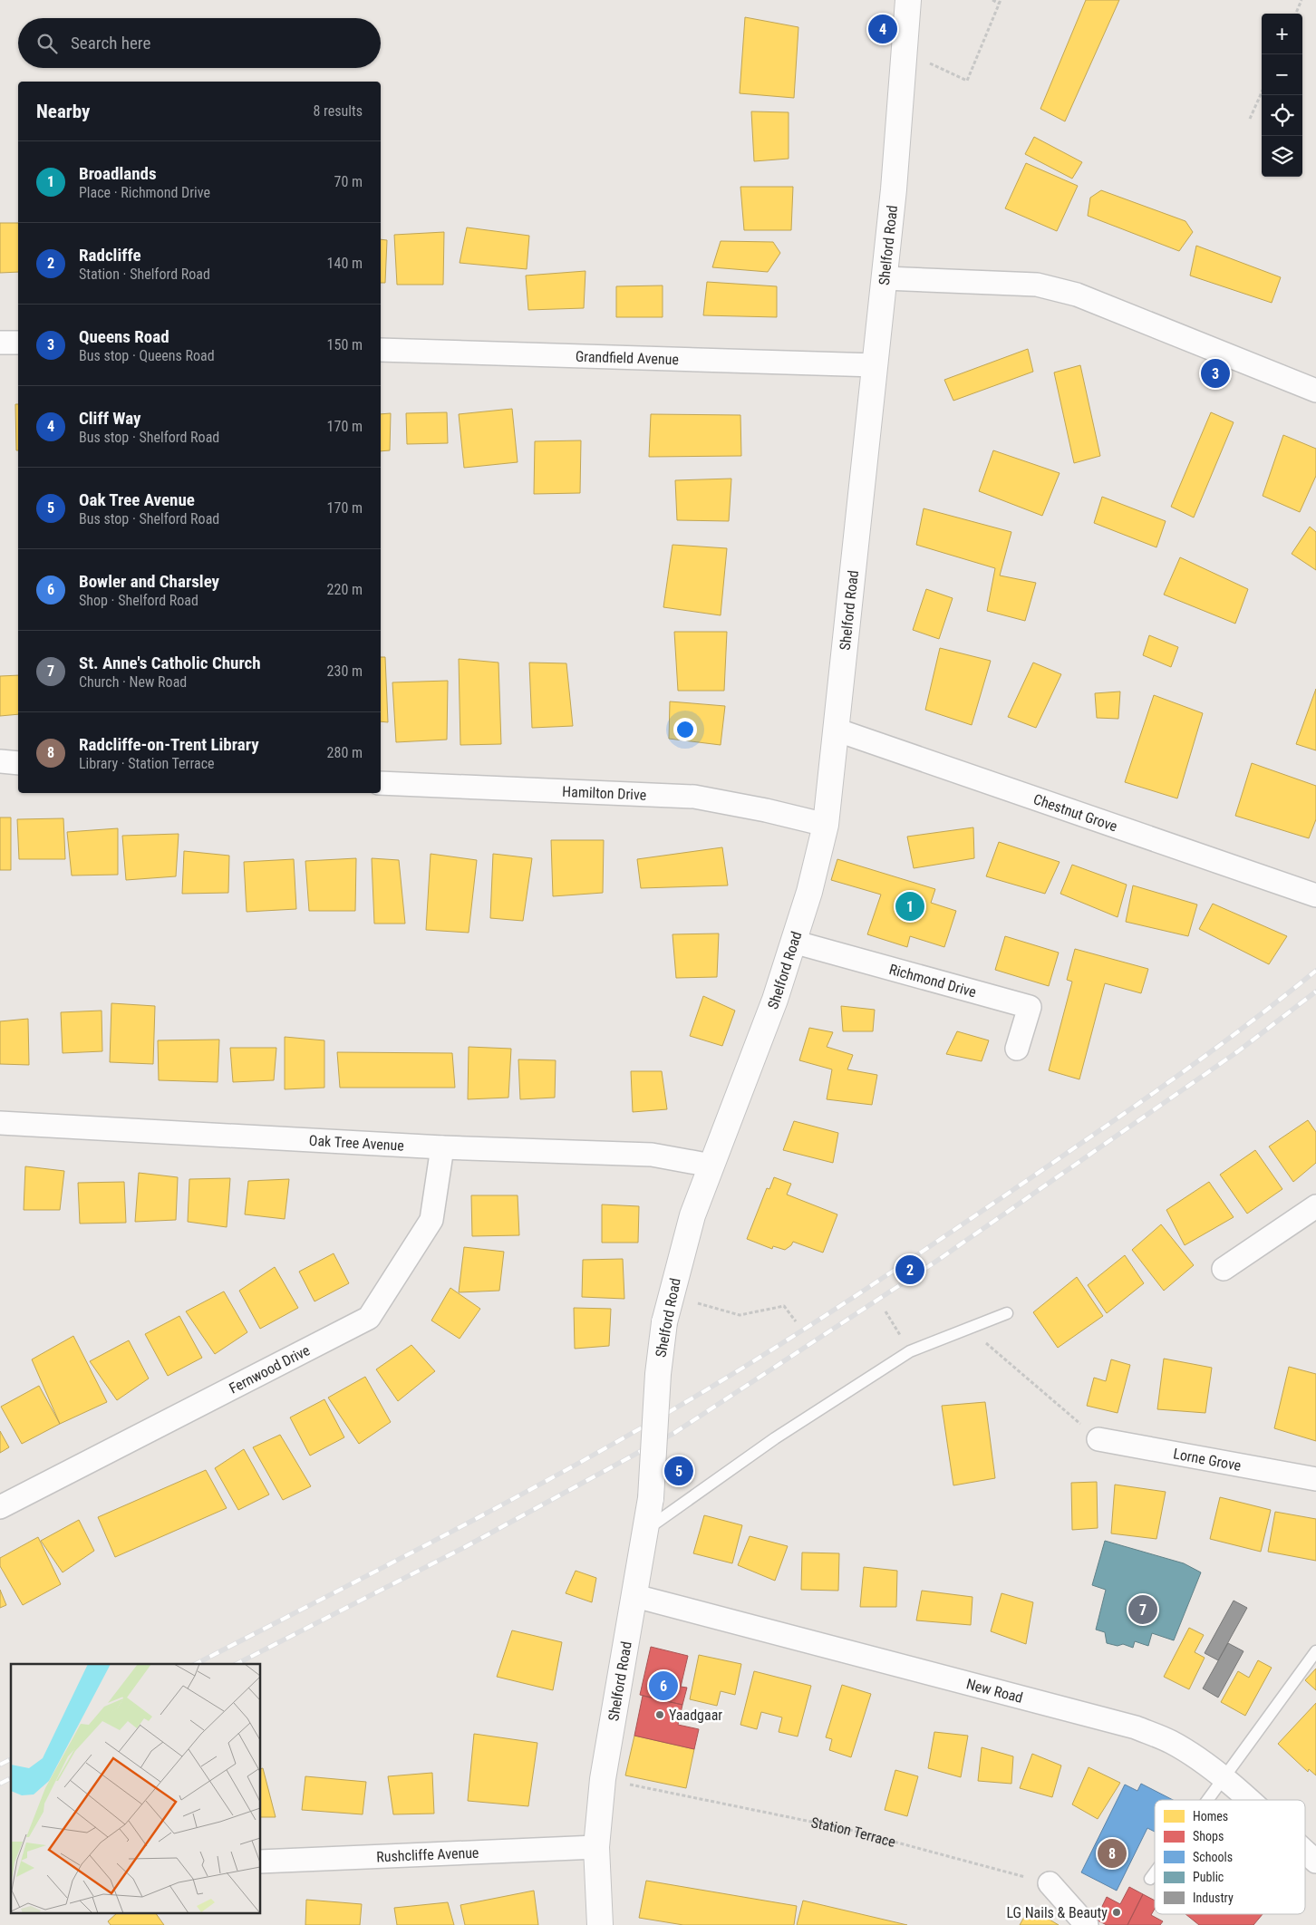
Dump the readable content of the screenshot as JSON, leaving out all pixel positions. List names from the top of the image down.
{
  "streets": {
    "street": [
      "Shelford Road",
      "Grandfield Avenue",
      "Hamilton Drive",
      "Chestnut Grove",
      "Richmond Drive",
      "Oak Tree Avenue",
      "Fernwood Drive",
      "Lorne Grove",
      "New Road",
      "Rushcliffe Avenue"
    ],
    "path": ["Station Terrace"]
  },
  "crossings": [
    ["Shelford Road", "Grandfield Avenue"],
    ["Shelford Road", "Hamilton Drive"],
    ["Shelford Road", "Chestnut Grove"],
    ["Shelford Road", "Richmond Drive"],
    ["Shelford Road", "Oak Tree Avenue"],
    ["Shelford Road", "New Road"],
    ["Shelford Road", "Station Terrace"],
    ["Shelford Road", "Rushcliffe Avenue"],
    ["Oak Tree Avenue", "Fernwood Drive"]
  ],
  "places": ["Yaadgaar", "LG Nails & Beauty"],
  "legend": [
    "Homes",
    "Shops",
    "Schools",
    "Public",
    "Industry"
  ],
  "page": {
    "pins": [
      "4",
      "3",
      "1",
      "2",
      "5",
      "7",
      "6",
      "8"
    ],
    "map_buttons": ["+", "−"],
    "search": "Search here",
    "heading": ["Nearby", "8 results"],
    "list": [
      {
        "mark": "1",
        "name": "Broadlands",
        "note": "Place · Richmond Drive",
        "value": "70 m"
      },
      {
        "mark": "2",
        "name": "Radcliffe",
        "note": "Station · Shelford Road",
        "value": "140 m"
      },
      {
        "mark": "3",
        "name": "Queens Road",
        "note": "Bus stop · Queens Road",
        "value": "150 m"
      },
      {
        "mark": "4",
        "name": "Cliff Way",
        "note": "Bus stop · Shelford Road",
        "value": "170 m"
      },
      {
        "mark": "5",
        "name": "Oak Tree Avenue",
        "note": "Bus stop · Shelford Road",
        "value": "170 m"
      },
      {
        "mark": "6",
        "name": "Bowler and Charsley",
        "note": "Shop · Shelford Road",
        "value": "220 m"
      },
      {
        "mark": "7",
        "name": "St. Anne's Catholic Church",
        "note": "Church · New Road",
        "value": "230 m"
      },
      {
        "mark": "8",
        "name": "Radcliffe-on-Trent Library",
        "note": "Library · Station Terrace",
        "value": "280 m"
      }
    ]
  }
}
